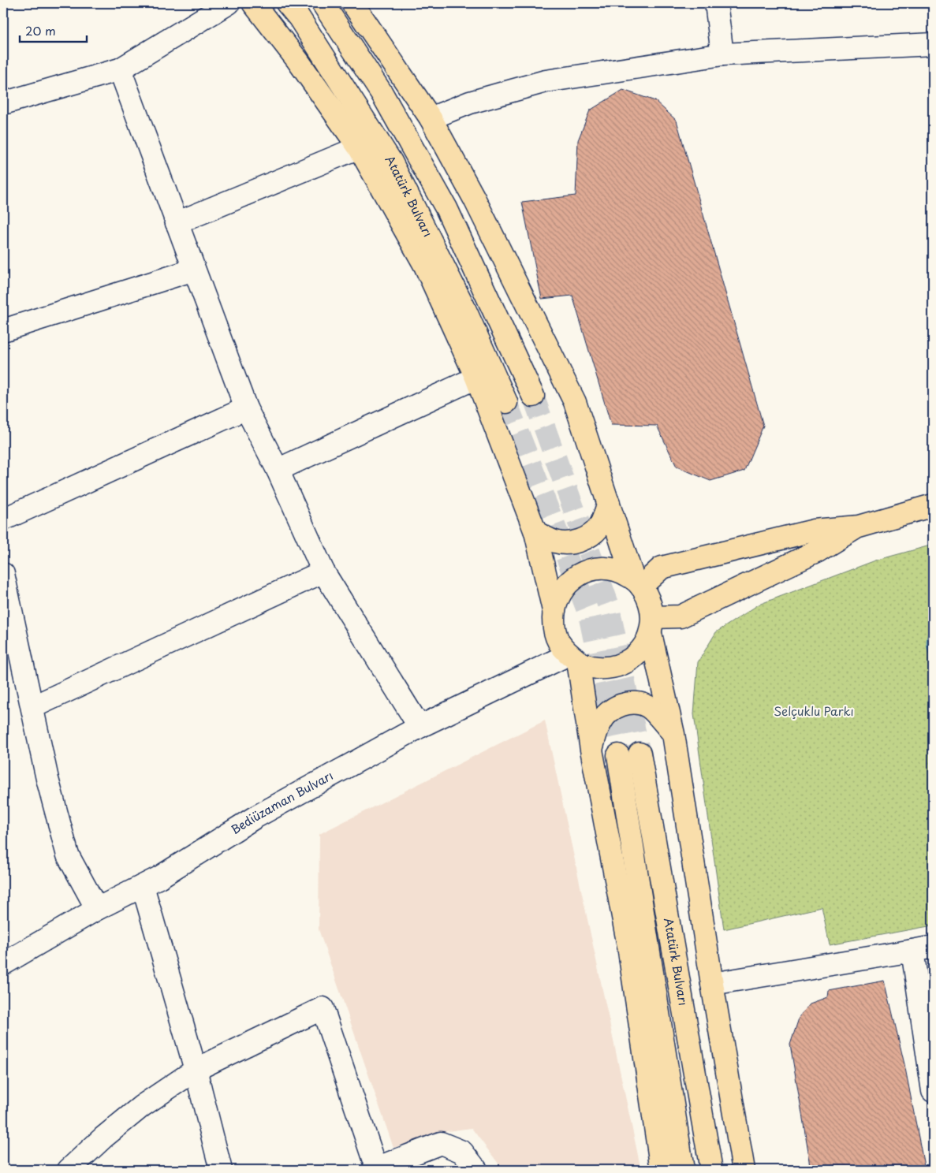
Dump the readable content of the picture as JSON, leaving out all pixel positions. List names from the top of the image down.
{
  "streets": {
    "main road": ["Atatürk Bulvarı"],
    "street": ["Bediüzaman Bulvarı"]
  },
  "parks": ["Selçuklu Parkı"],
  "scale_bar": "20 m"
}
